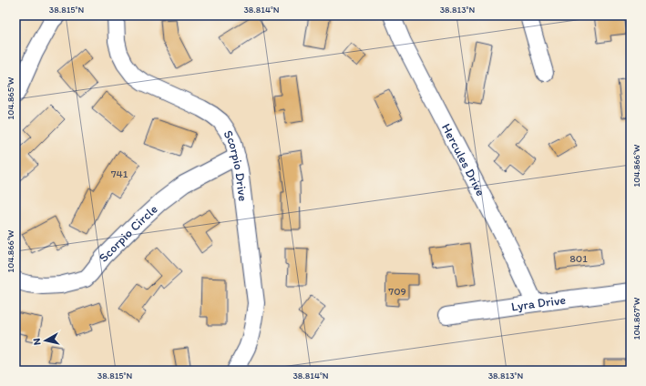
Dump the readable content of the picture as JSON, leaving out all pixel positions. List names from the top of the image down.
{
  "streets": {
    "street": [
      "Hercules Drive",
      "Scorpio Drive",
      "Scorpio Circle",
      "Lyra Drive"
    ]
  },
  "crossings": [
    ["Hercules Drive", "Lyra Drive"],
    ["Scorpio Drive", "Scorpio Circle"]
  ],
  "house_numbers": ["741", "801", "709"],
  "north": "left",
  "coordinates": [
    "38.815°N",
    "38.814°N",
    "38.813°N",
    "104.865°W",
    "104.866°W",
    "104.867°W"
  ]
}
